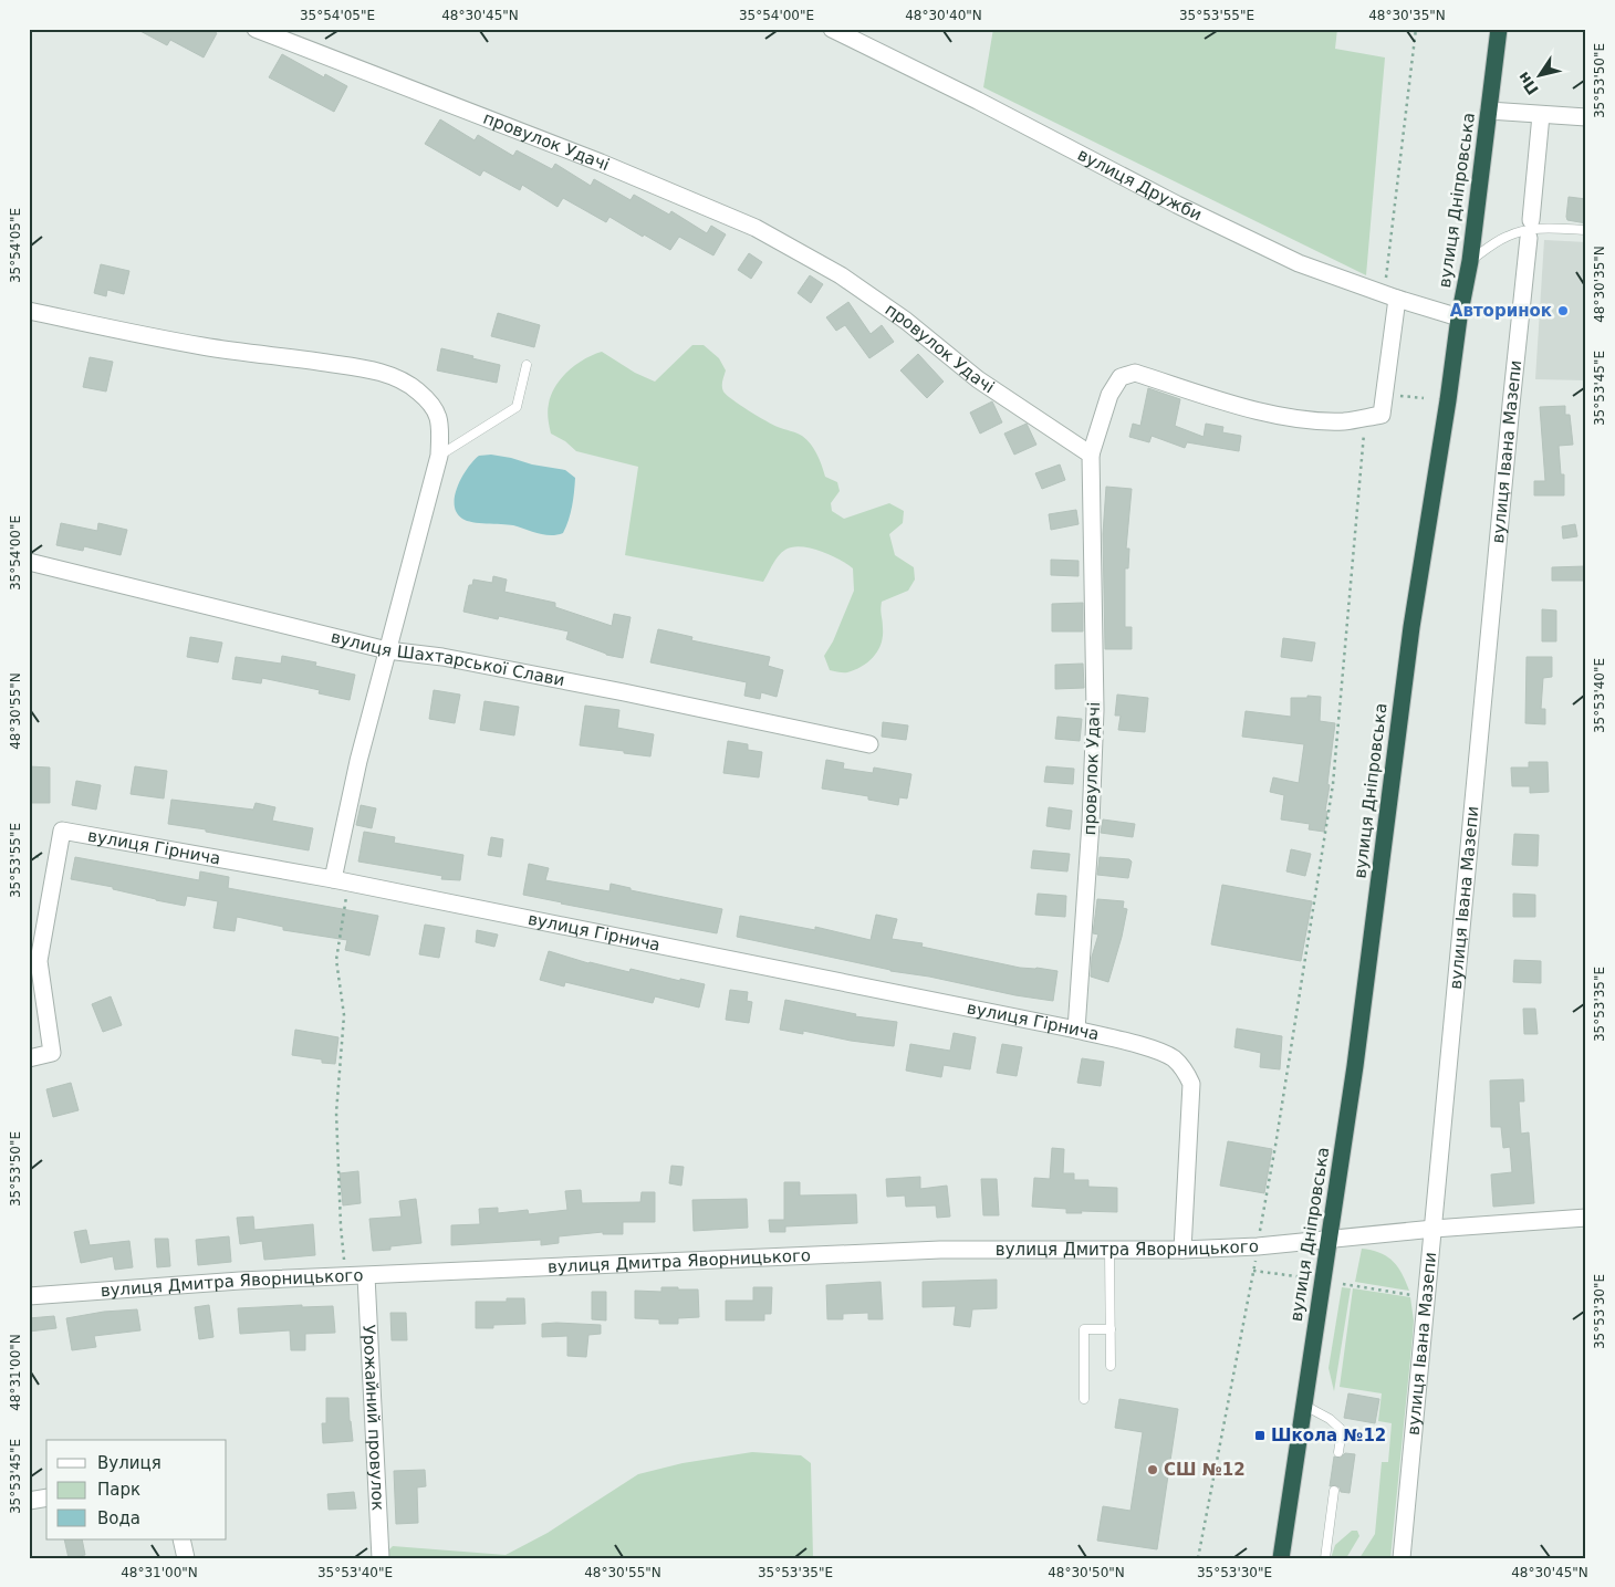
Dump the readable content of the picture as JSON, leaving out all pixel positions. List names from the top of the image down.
{
  "streets": {
    "highway": ["вулиця Дніпровська"],
    "street": [
      "провулок Удачі",
      "вулиця Дружби",
      "вулиця Івана Мазепи",
      "вулиця Шахтарської Слави",
      "вулиця Гірнича",
      "вулиця Дмитра Яворницького",
      "Урожайний провулок"
    ]
  },
  "crossings": [
    ["провулок Удачі", "вулиця Гірнича"],
    ["вулиця Дружби", "вулиця Дніпровська"],
    ["вулиця Дніпровська", "вулиця Дмитра Яворницького"],
    ["вулиця Івана Мазепи", "вулиця Дмитра Яворницького"],
    ["вулиця Гірнича", "вулиця Дмитра Яворницького"],
    ["вулиця Дмитра Яворницького", "Урожайний провулок"]
  ],
  "places": {
    "other": ["Авторинок", "СШ №12"],
    "transit": ["Школа №12"]
  },
  "legend": ["Вулиця", "Парк", "Вода"],
  "north": "bottom left",
  "coordinates": [
    "35°54'05\"E",
    "48°30'45\"N",
    "35°54'00\"E",
    "48°30'40\"N",
    "35°53'55\"E",
    "48°30'35\"N",
    "35°53'50\"E",
    "35°53'45\"E",
    "35°53'40\"E",
    "48°30'55\"N",
    "35°53'35\"E",
    "35°53'30\"E",
    "48°31'00\"N",
    "48°30'50\"N"
  ]
}
